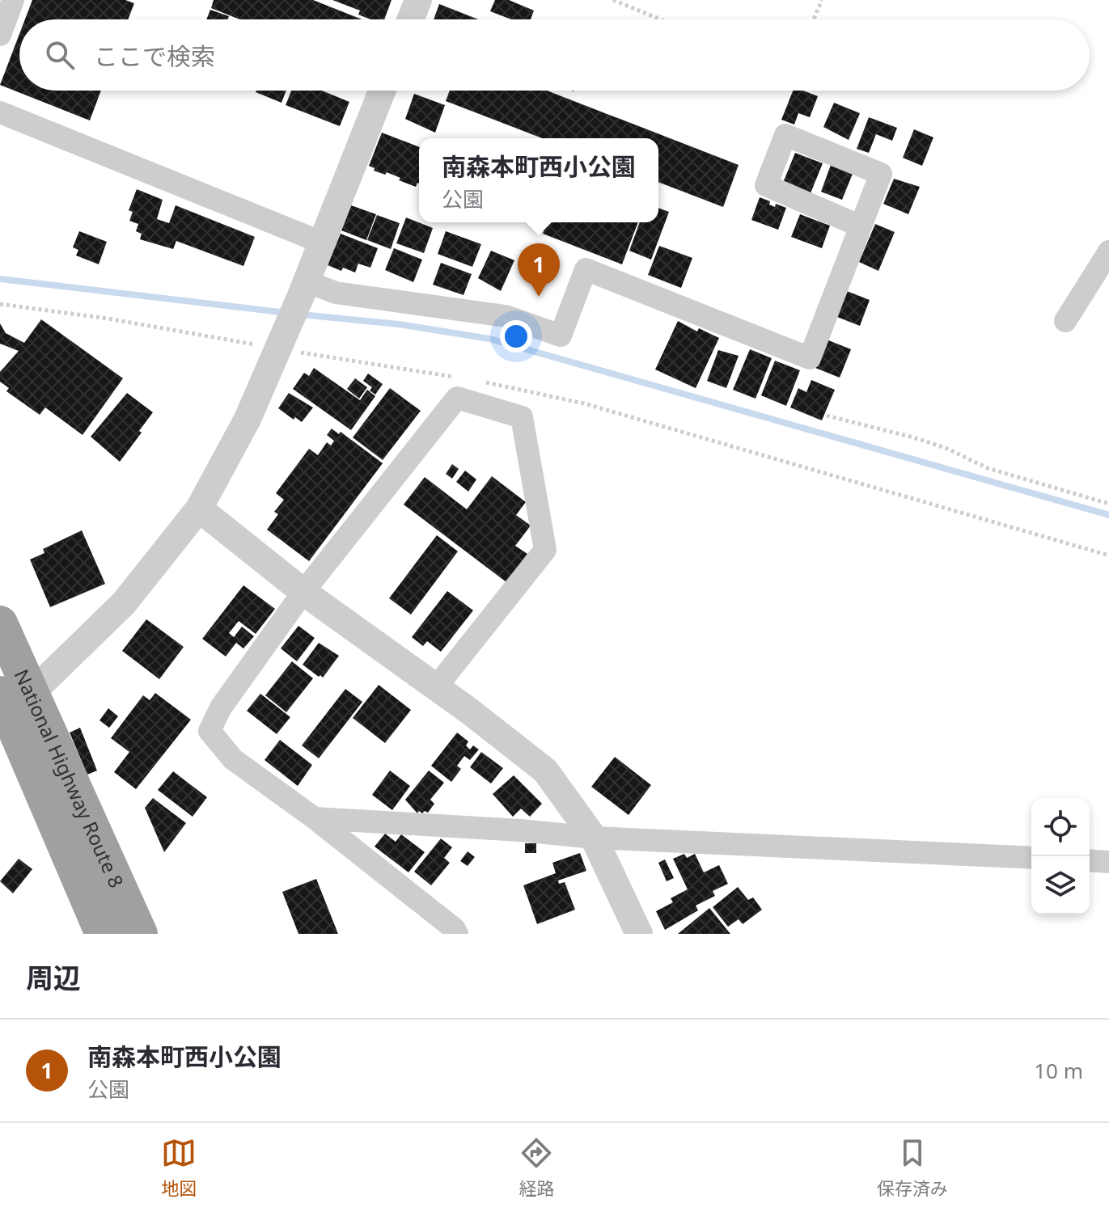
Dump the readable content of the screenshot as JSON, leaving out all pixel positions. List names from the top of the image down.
{
  "streets": {
    "highway": ["National Highway Route 8"]
  },
  "page": {
    "search": "ここで検索",
    "popup": ["南森本町西小公園", "公園"],
    "pins": "1",
    "heading": "周辺",
    "list": [
      {
        "mark": "1",
        "name": "南森本町西小公園",
        "note": "公園",
        "value": "10 m"
      }
    ],
    "nav": ["地図", "経路", "保存済み"]
  }
}
